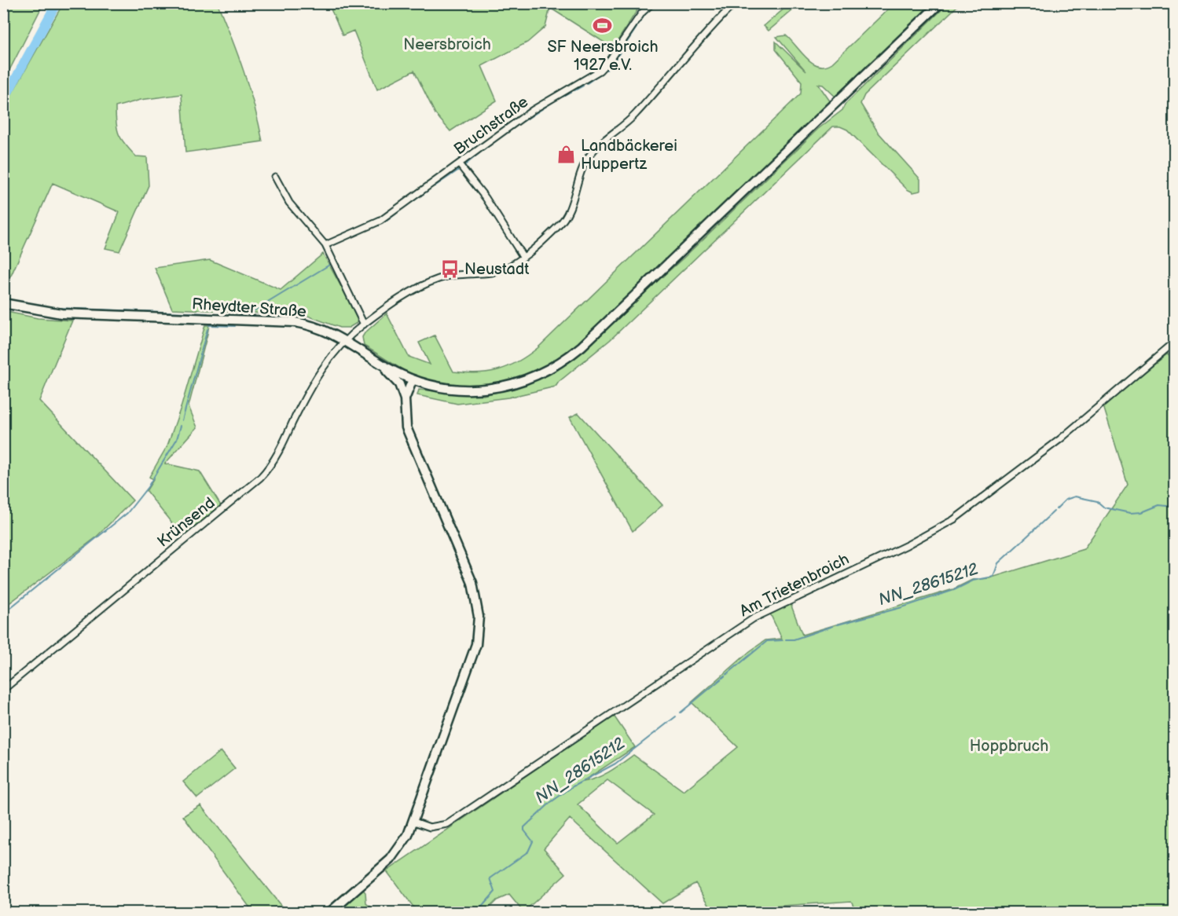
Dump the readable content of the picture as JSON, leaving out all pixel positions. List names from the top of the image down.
{
  "streets": {
    "main road": ["Rheydter Straße"],
    "street": ["Bruchstraße", "Krünsend", "Am Trietenbroich"]
  },
  "crossings": [
    ["Rheydter Straße", "Krünsend"]
  ],
  "water": ["NN_28615212"],
  "parks": ["Neersbroich", "Hoppbruch"],
  "places": {
    "sports": ["SF Neersbroich 1927 e.V."],
    "shop": ["Landbäckerei Huppertz"],
    "bus stop": ["Neustadt"]
  }
}
